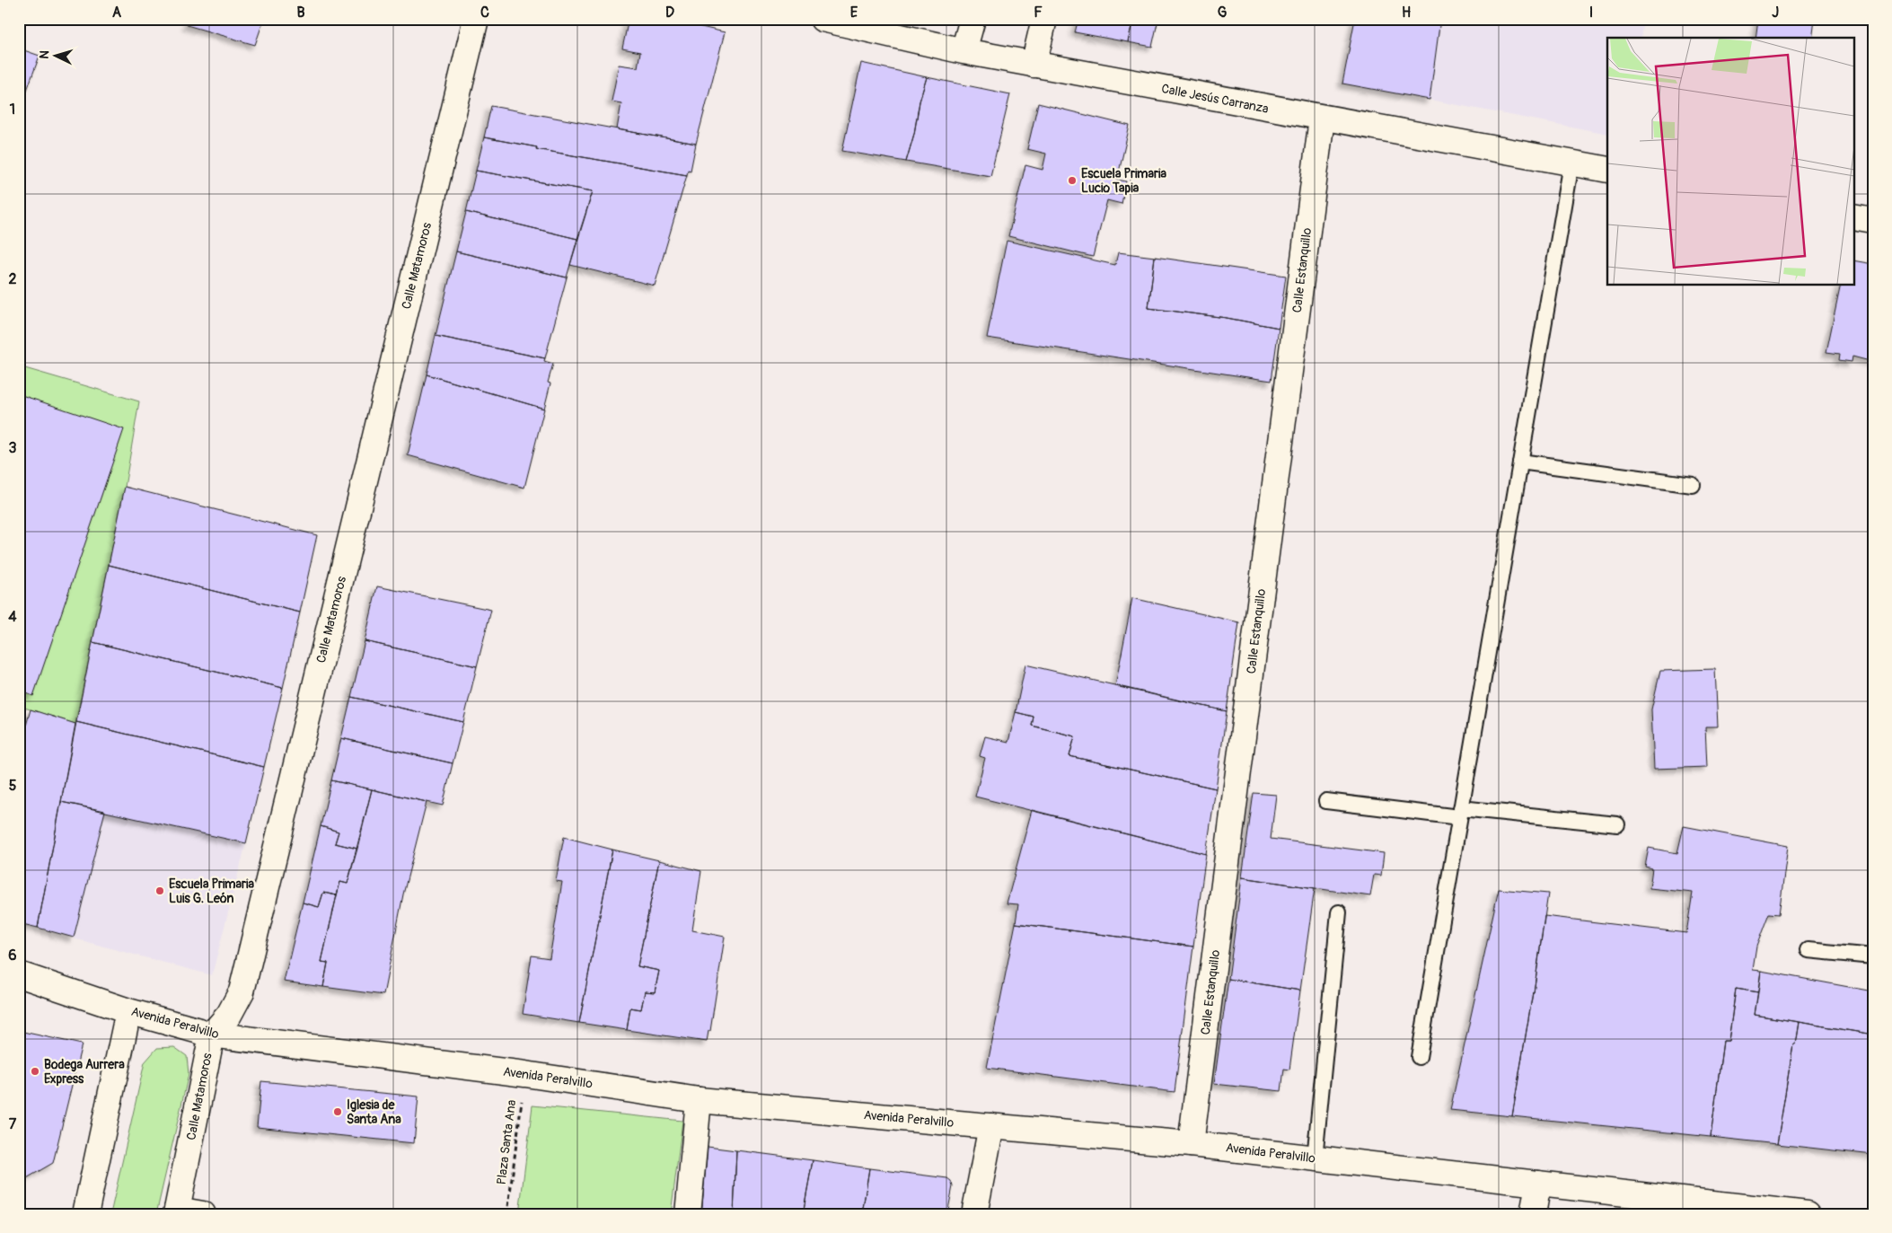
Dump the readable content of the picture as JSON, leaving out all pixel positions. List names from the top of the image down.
{
  "streets": {
    "street": [
      "Calle Jesús Carranza",
      "Calle Matamoros",
      "Calle Estanquillo",
      "Avenida Peralvillo"
    ],
    "path": ["Plaza Santa Ana"]
  },
  "crossings": [
    ["Calle Jesús Carranza", "Calle Estanquillo"],
    ["Calle Matamoros", "Avenida Peralvillo"],
    ["Calle Estanquillo", "Avenida Peralvillo"],
    ["Avenida Peralvillo", "Plaza Santa Ana"]
  ],
  "places": [
    "Escuela Primaria Lucio Tapia",
    "Escuela Primaria Luis G. León",
    "Bodega Aurrera Express",
    "Iglesia de Santa Ana"
  ],
  "north": "left",
  "grid": {
    "columns": [
      "A",
      "B",
      "C",
      "D",
      "E",
      "F",
      "G",
      "H",
      "I",
      "J"
    ],
    "rows": [
      "1",
      "2",
      "3",
      "4",
      "5",
      "6",
      "7"
    ]
  }
}
